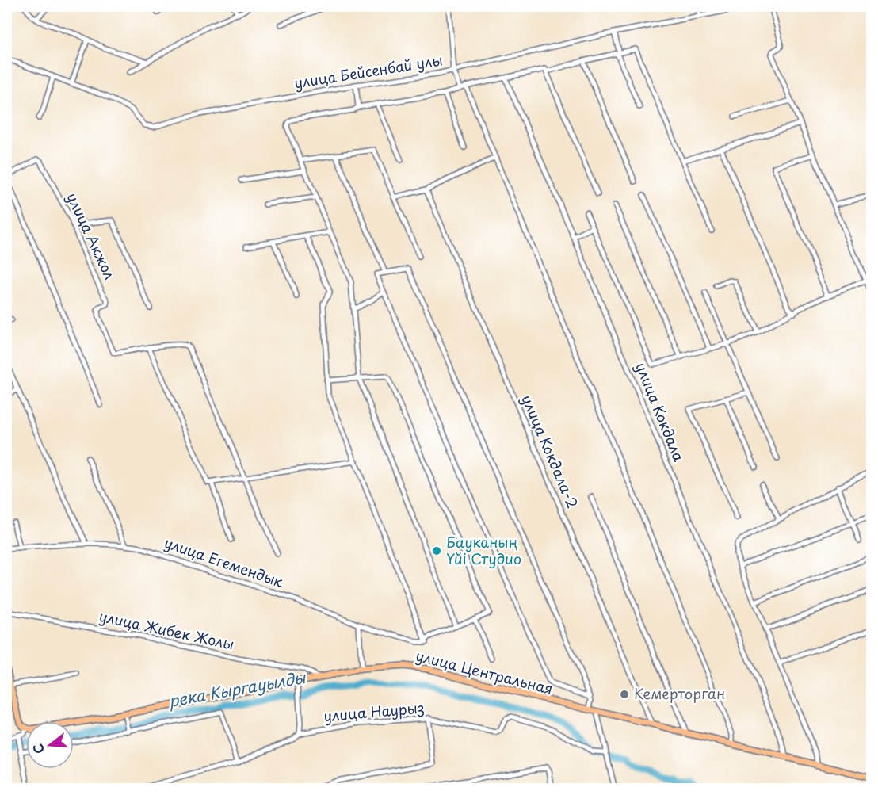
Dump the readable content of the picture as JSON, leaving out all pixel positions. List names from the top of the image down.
{
  "streets": {
    "main road": ["улица Центральная"],
    "street": [
      "улица Бейсенбай улы",
      "улица Акжол",
      "улица Кокдала",
      "улица Кокдала-2",
      "улица Егемендык",
      "улица Жибек Жолы",
      "улица Наурыз"
    ]
  },
  "crossings": [
    ["улица Кокдала", "улица Центральная"],
    ["улица Кокдала-2", "улица Центральная"],
    ["улица Жибек Жолы", "улица Центральная"]
  ],
  "water": ["река Кыргауылды"],
  "places": ["Бауканың Үйі Студио", "Кемерторган"],
  "north": "left"
}
